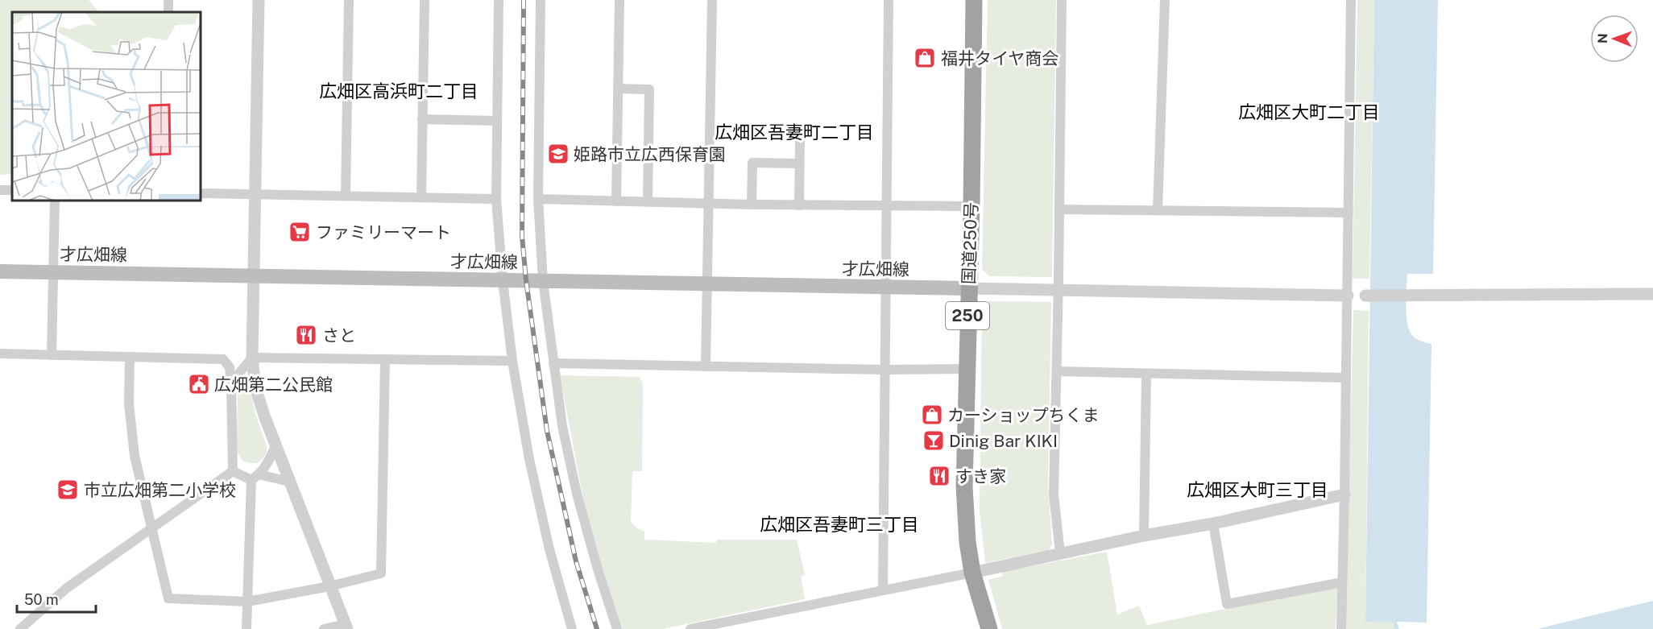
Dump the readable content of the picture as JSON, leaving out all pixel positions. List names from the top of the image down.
{
  "streets": {
    "highway": ["国道250号", "250"],
    "main road": ["才広畑線"]
  },
  "crossings": [
    ["国道250号", "才広畑線"]
  ],
  "districts": [
    "広畑区高浜町二丁目",
    "広畑区大町二丁目",
    "広畑区吾妻町二丁目",
    "広畑区大町三丁目",
    "広畑区吾妻町三丁目"
  ],
  "places": {
    "shop": ["福井タイヤ商会", "カーショップちくま"],
    "school or university": ["姫路市立広西保育園", "市立広畑第二小学校"],
    "supermarket": ["ファミリーマート"],
    "restaurant": ["さと", "すき家"],
    "public building": ["広畑第二公民館"],
    "bar": ["Dinig Bar KIKI"]
  },
  "scale_bar": "50 m",
  "north": "left"
}
